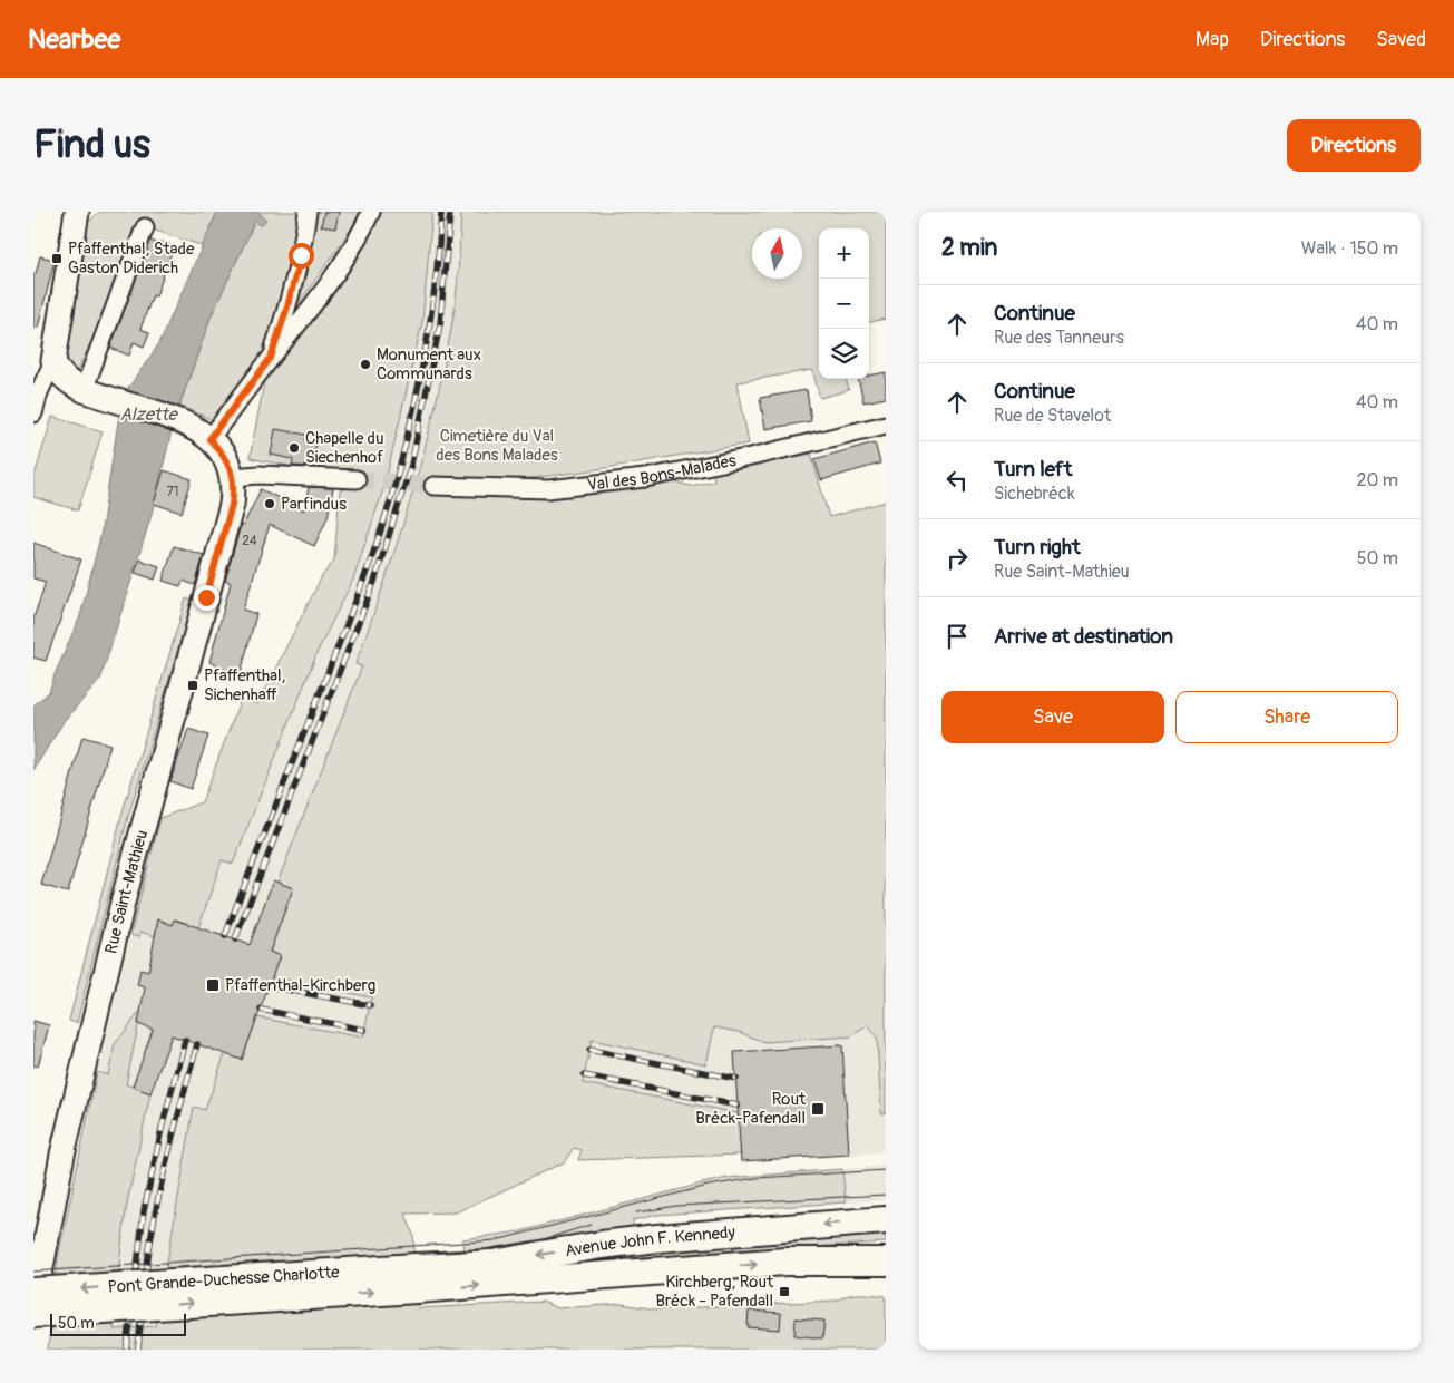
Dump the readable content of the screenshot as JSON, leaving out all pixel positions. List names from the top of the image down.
{
  "streets": {
    "main road": ["Rue Saint-Mathieu", "Avenue John F. Kennedy", "Pont Grande-Duchesse Charlotte"],
    "street": ["Val des Bons-Malades"]
  },
  "crossings": [
    ["Rue Saint-Mathieu", "Pont Grande-Duchesse Charlotte"],
    ["Avenue John F. Kennedy", "Pont Grande-Duchesse Charlotte"]
  ],
  "water": ["Alzette"],
  "parks": ["Cimetière du Val des Bons Malades"],
  "places": {
    "transit": [
      "Pfaffenthal, Stade Gaston Diderich",
      "Pfaffenthal, Sichenhaff",
      "Pfaffenthal-Kirchberg",
      "Rout Bréck-Pafendall",
      "Kirchberg, Rout Bréck - Pafendall"
    ],
    "other": ["Monument aux Communards", "Chapelle du Siechenhof", "Parfindus"]
  },
  "house_numbers": ["71", "24"],
  "scale_bar": "50 m",
  "north": "top",
  "page": {
    "header": "Nearbee",
    "nav": ["Map", "Directions", "Saved"],
    "buttons": [
      "Directions",
      ["Save", "Share"]
    ],
    "title": "Find us",
    "heading": ["2 min", "Walk · 150 m"],
    "map_buttons": ["+", "−"],
    "list": [
      ["Continue", "Rue des Tanneurs", "40 m"],
      ["Continue", "Rue de Stavelot", "40 m"],
      ["Turn left", "Sichebréck", "20 m"],
      ["Turn right", "Rue Saint-Mathieu", "50 m"],
      "Arrive at destination"
    ],
    "scale": "50 m"
  }
}
